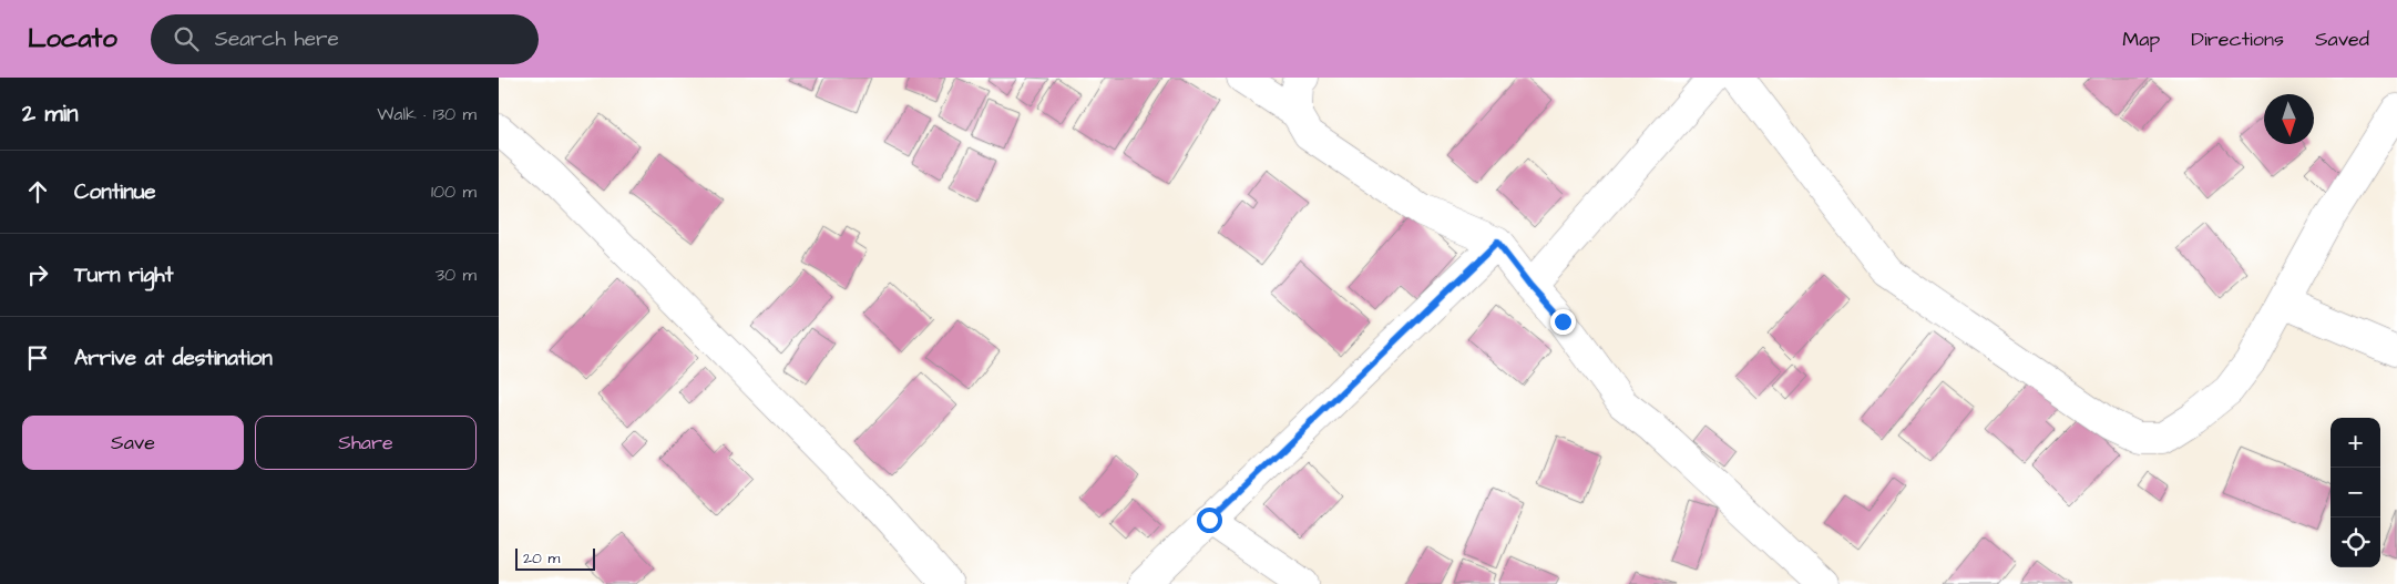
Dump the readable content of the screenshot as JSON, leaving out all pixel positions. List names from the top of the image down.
{
  "scale_bar": "20 m",
  "north": "bottom",
  "page": {
    "header": "Locato",
    "search": "Search here",
    "nav": ["Map", "Directions", "Saved"],
    "heading": ["2 min", "Walk · 130 m"],
    "list": [
      ["Continue", "100 m"],
      ["Turn right", "30 m"],
      "Arrive at destination"
    ],
    "buttons": ["Save", "Share"],
    "map_buttons": ["+", "−"],
    "scale": "20 m"
  }
}
